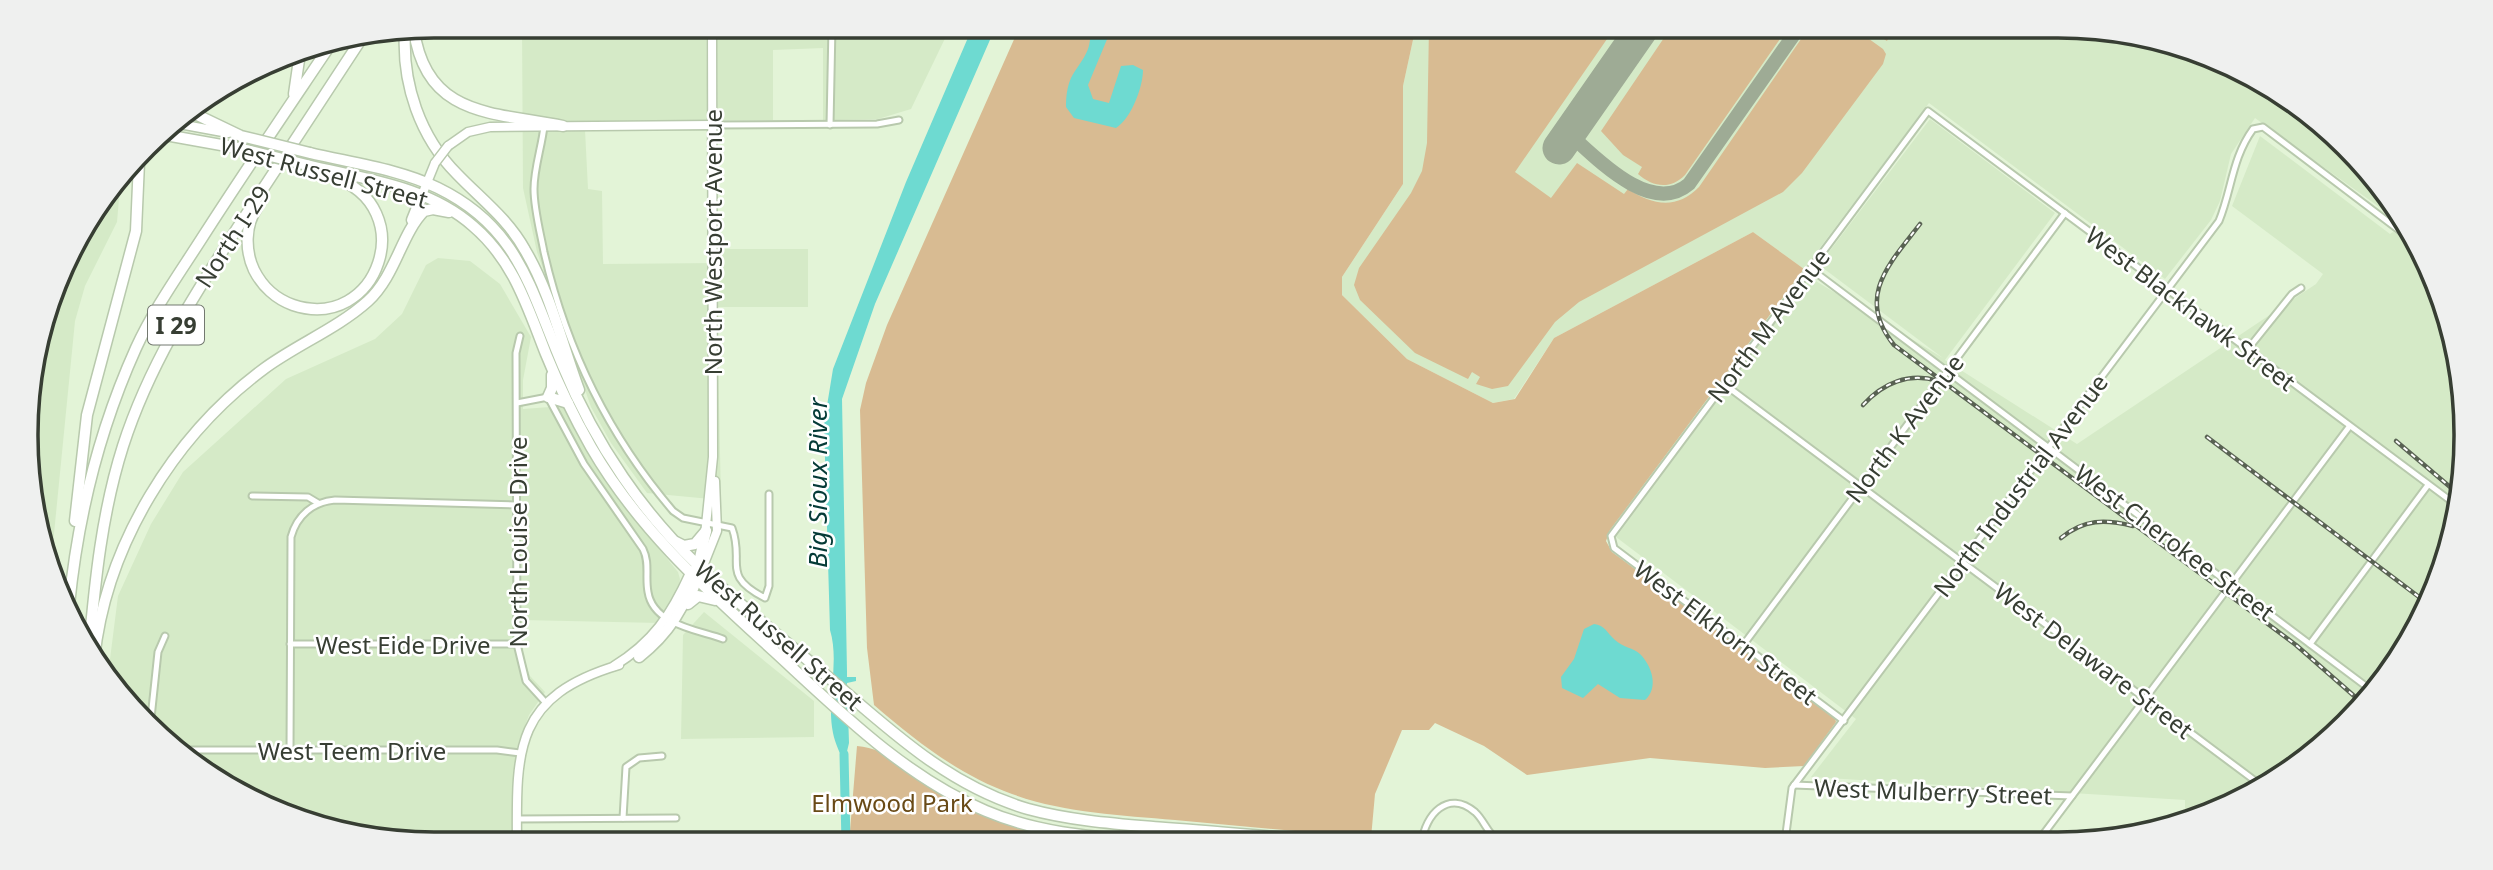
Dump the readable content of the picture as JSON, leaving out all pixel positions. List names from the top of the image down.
{
  "streets": {
    "highway": ["West Russell Street", "North I-29", "I 29"],
    "main road": ["North Westport Avenue"],
    "street": [
      "West Blackhawk Street",
      "North M Avenue",
      "North K Avenue",
      "North Industrial Avenue",
      "North Louise Drive",
      "West Cherokee Street",
      "West Elkhorn Street",
      "West Eide Drive",
      "West Delaware Street",
      "West Teem Drive",
      "West Mulberry Street"
    ]
  },
  "crossings": [
    ["West Russell Street", "North Westport Avenue"],
    ["West Blackhawk Street", "North M Avenue"],
    ["West Blackhawk Street", "North K Avenue"],
    ["West Blackhawk Street", "North Industrial Avenue"],
    ["North M Avenue", "West Cherokee Street"],
    ["North M Avenue", "West Elkhorn Street"],
    ["North M Avenue", "West Delaware Street"],
    ["North K Avenue", "West Cherokee Street"],
    ["North K Avenue", "West Elkhorn Street"],
    ["North K Avenue", "West Delaware Street"],
    ["North Industrial Avenue", "West Cherokee Street"],
    ["North Industrial Avenue", "West Elkhorn Street"],
    ["North Industrial Avenue", "West Delaware Street"],
    ["North Industrial Avenue", "West Mulberry Street"],
    ["North Louise Drive", "West Eide Drive"]
  ],
  "water": ["Big Sioux River"],
  "parks": ["Elmwood Park"]
}
